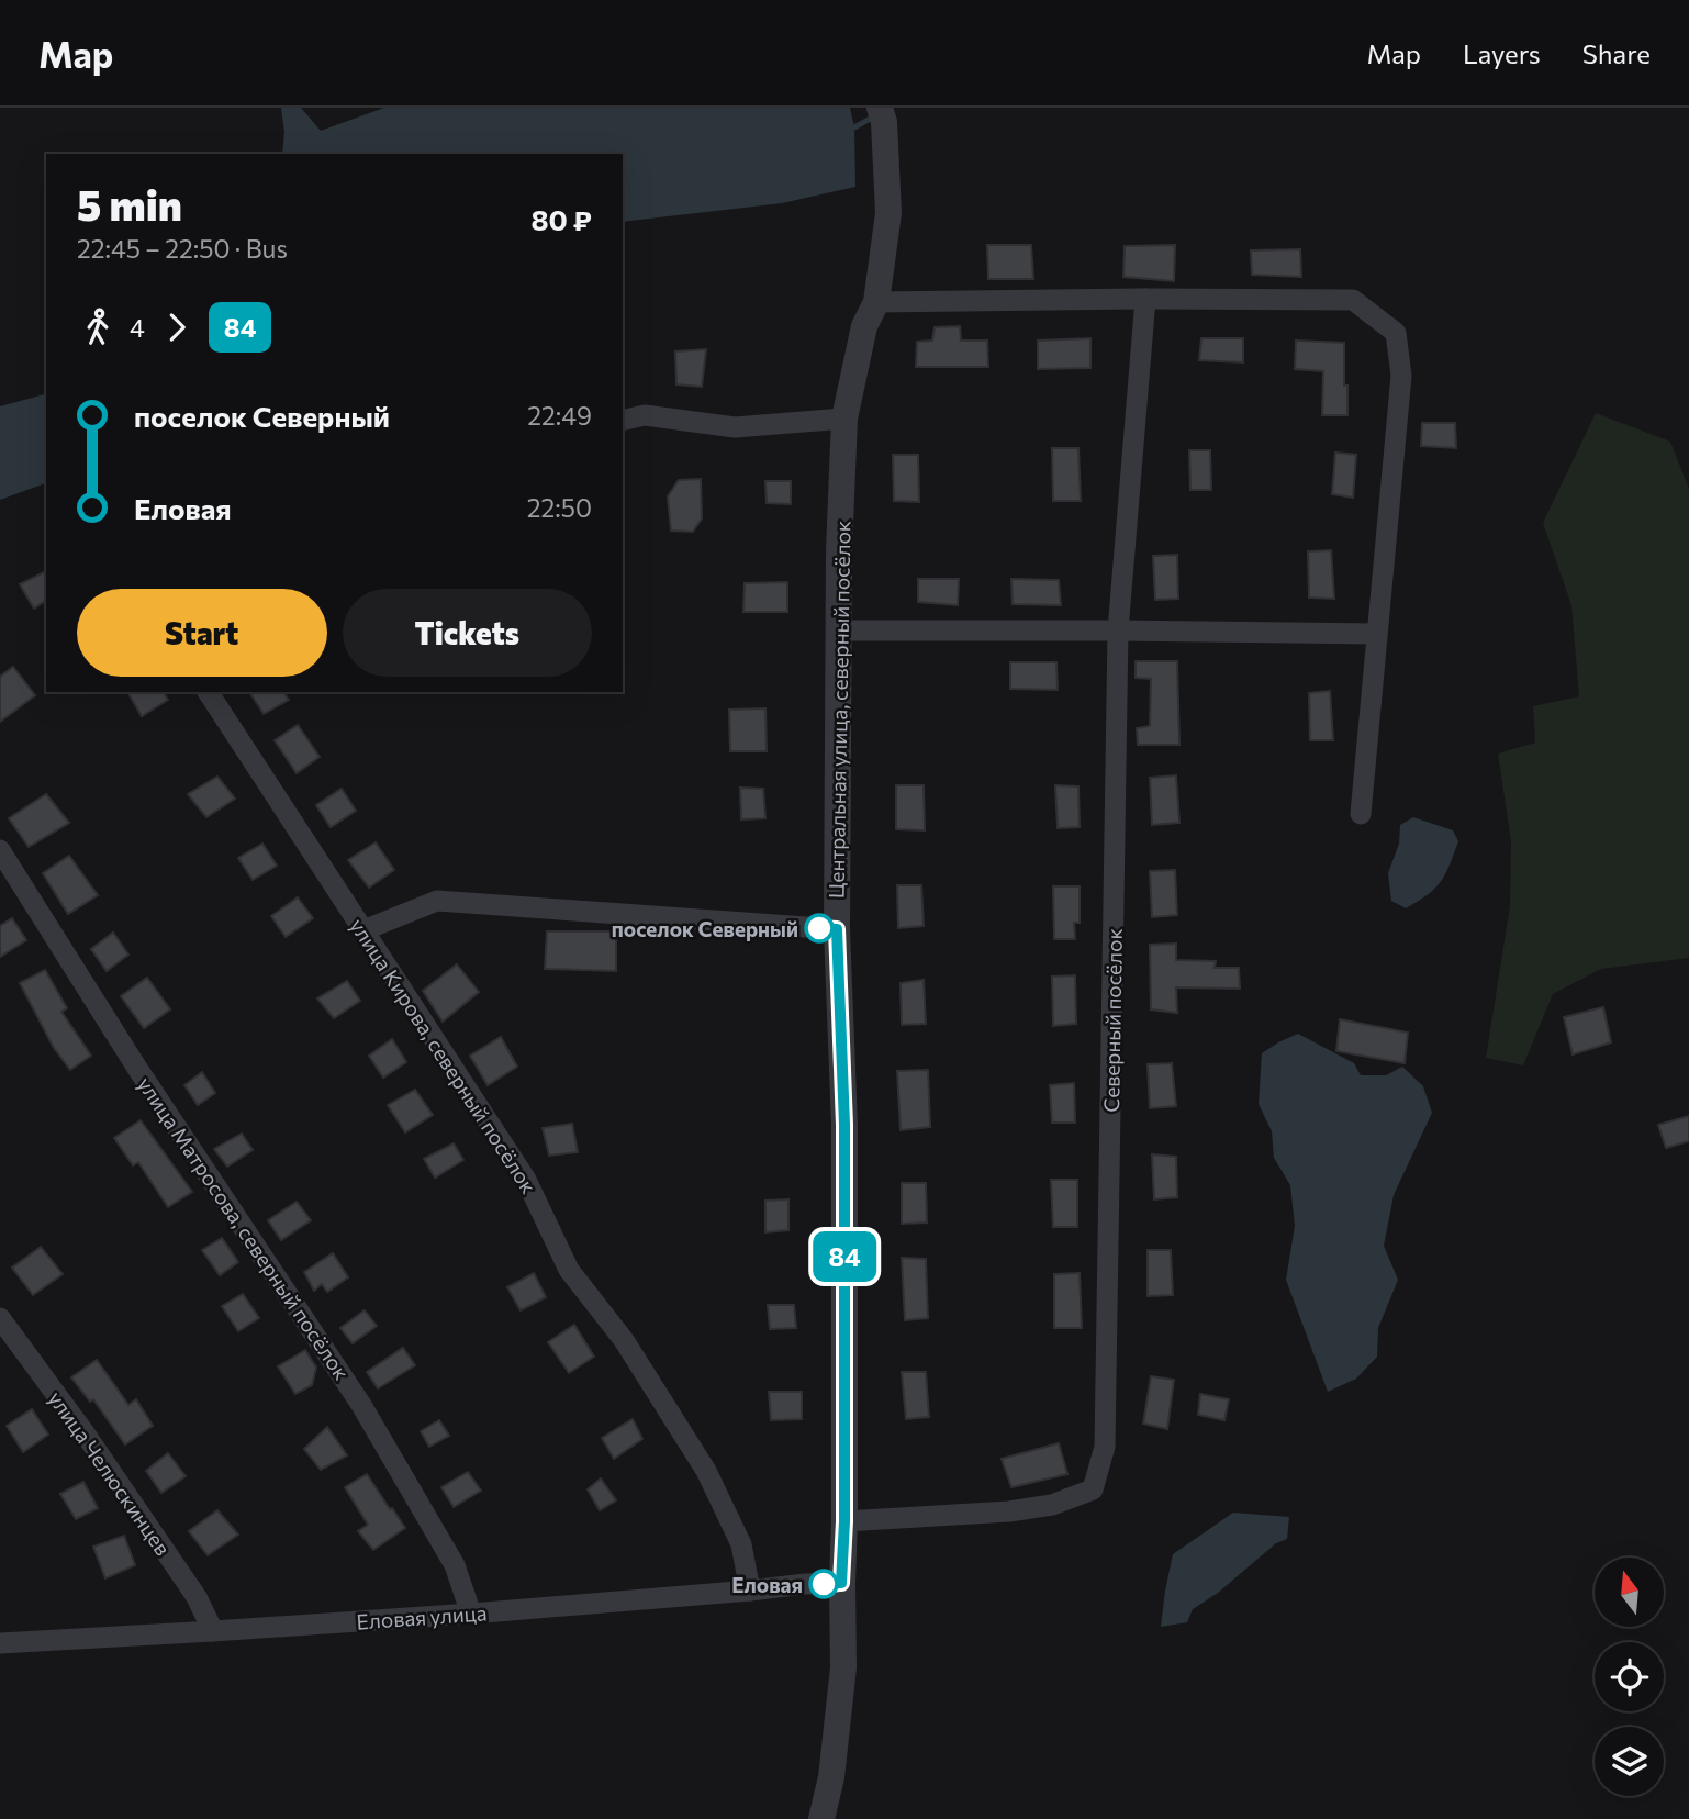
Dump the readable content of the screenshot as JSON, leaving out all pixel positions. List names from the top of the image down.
{
  "streets": {
    "street": [
      "Центральная улица, северный посёлок",
      "Северный посёлок",
      "улица Кирова, северный посёлок",
      "улица Матросова, северный посёлок",
      "улица Челюскинцев",
      "Еловая улица"
    ]
  },
  "crossings": [
    ["Центральная улица, северный посёлок", "Северный посёлок"],
    ["Центральная улица, северный посёлок", "Еловая улица"],
    ["улица Кирова, северный посёлок", "Еловая улица"],
    ["улица Матросова, северный посёлок", "Еловая улица"],
    ["улица Челюскинцев", "Еловая улица"]
  ],
  "places": ["поселок Северный", "Еловая"],
  "lines": ["bus line 84"],
  "north": "top",
  "page": {
    "header": "Map",
    "nav": ["Map", "Layers", "Share"],
    "on_map": "84",
    "heading": ["5 min", "22:45 – 22:50 · Bus", "80 ₽"],
    "legs": ["4", "84"],
    "list": [
      {
        "name": "поселок Северный",
        "value": "22:49"
      },
      {
        "name": "Еловая",
        "value": "22:50"
      }
    ],
    "buttons": ["Start", "Tickets"]
  }
}
